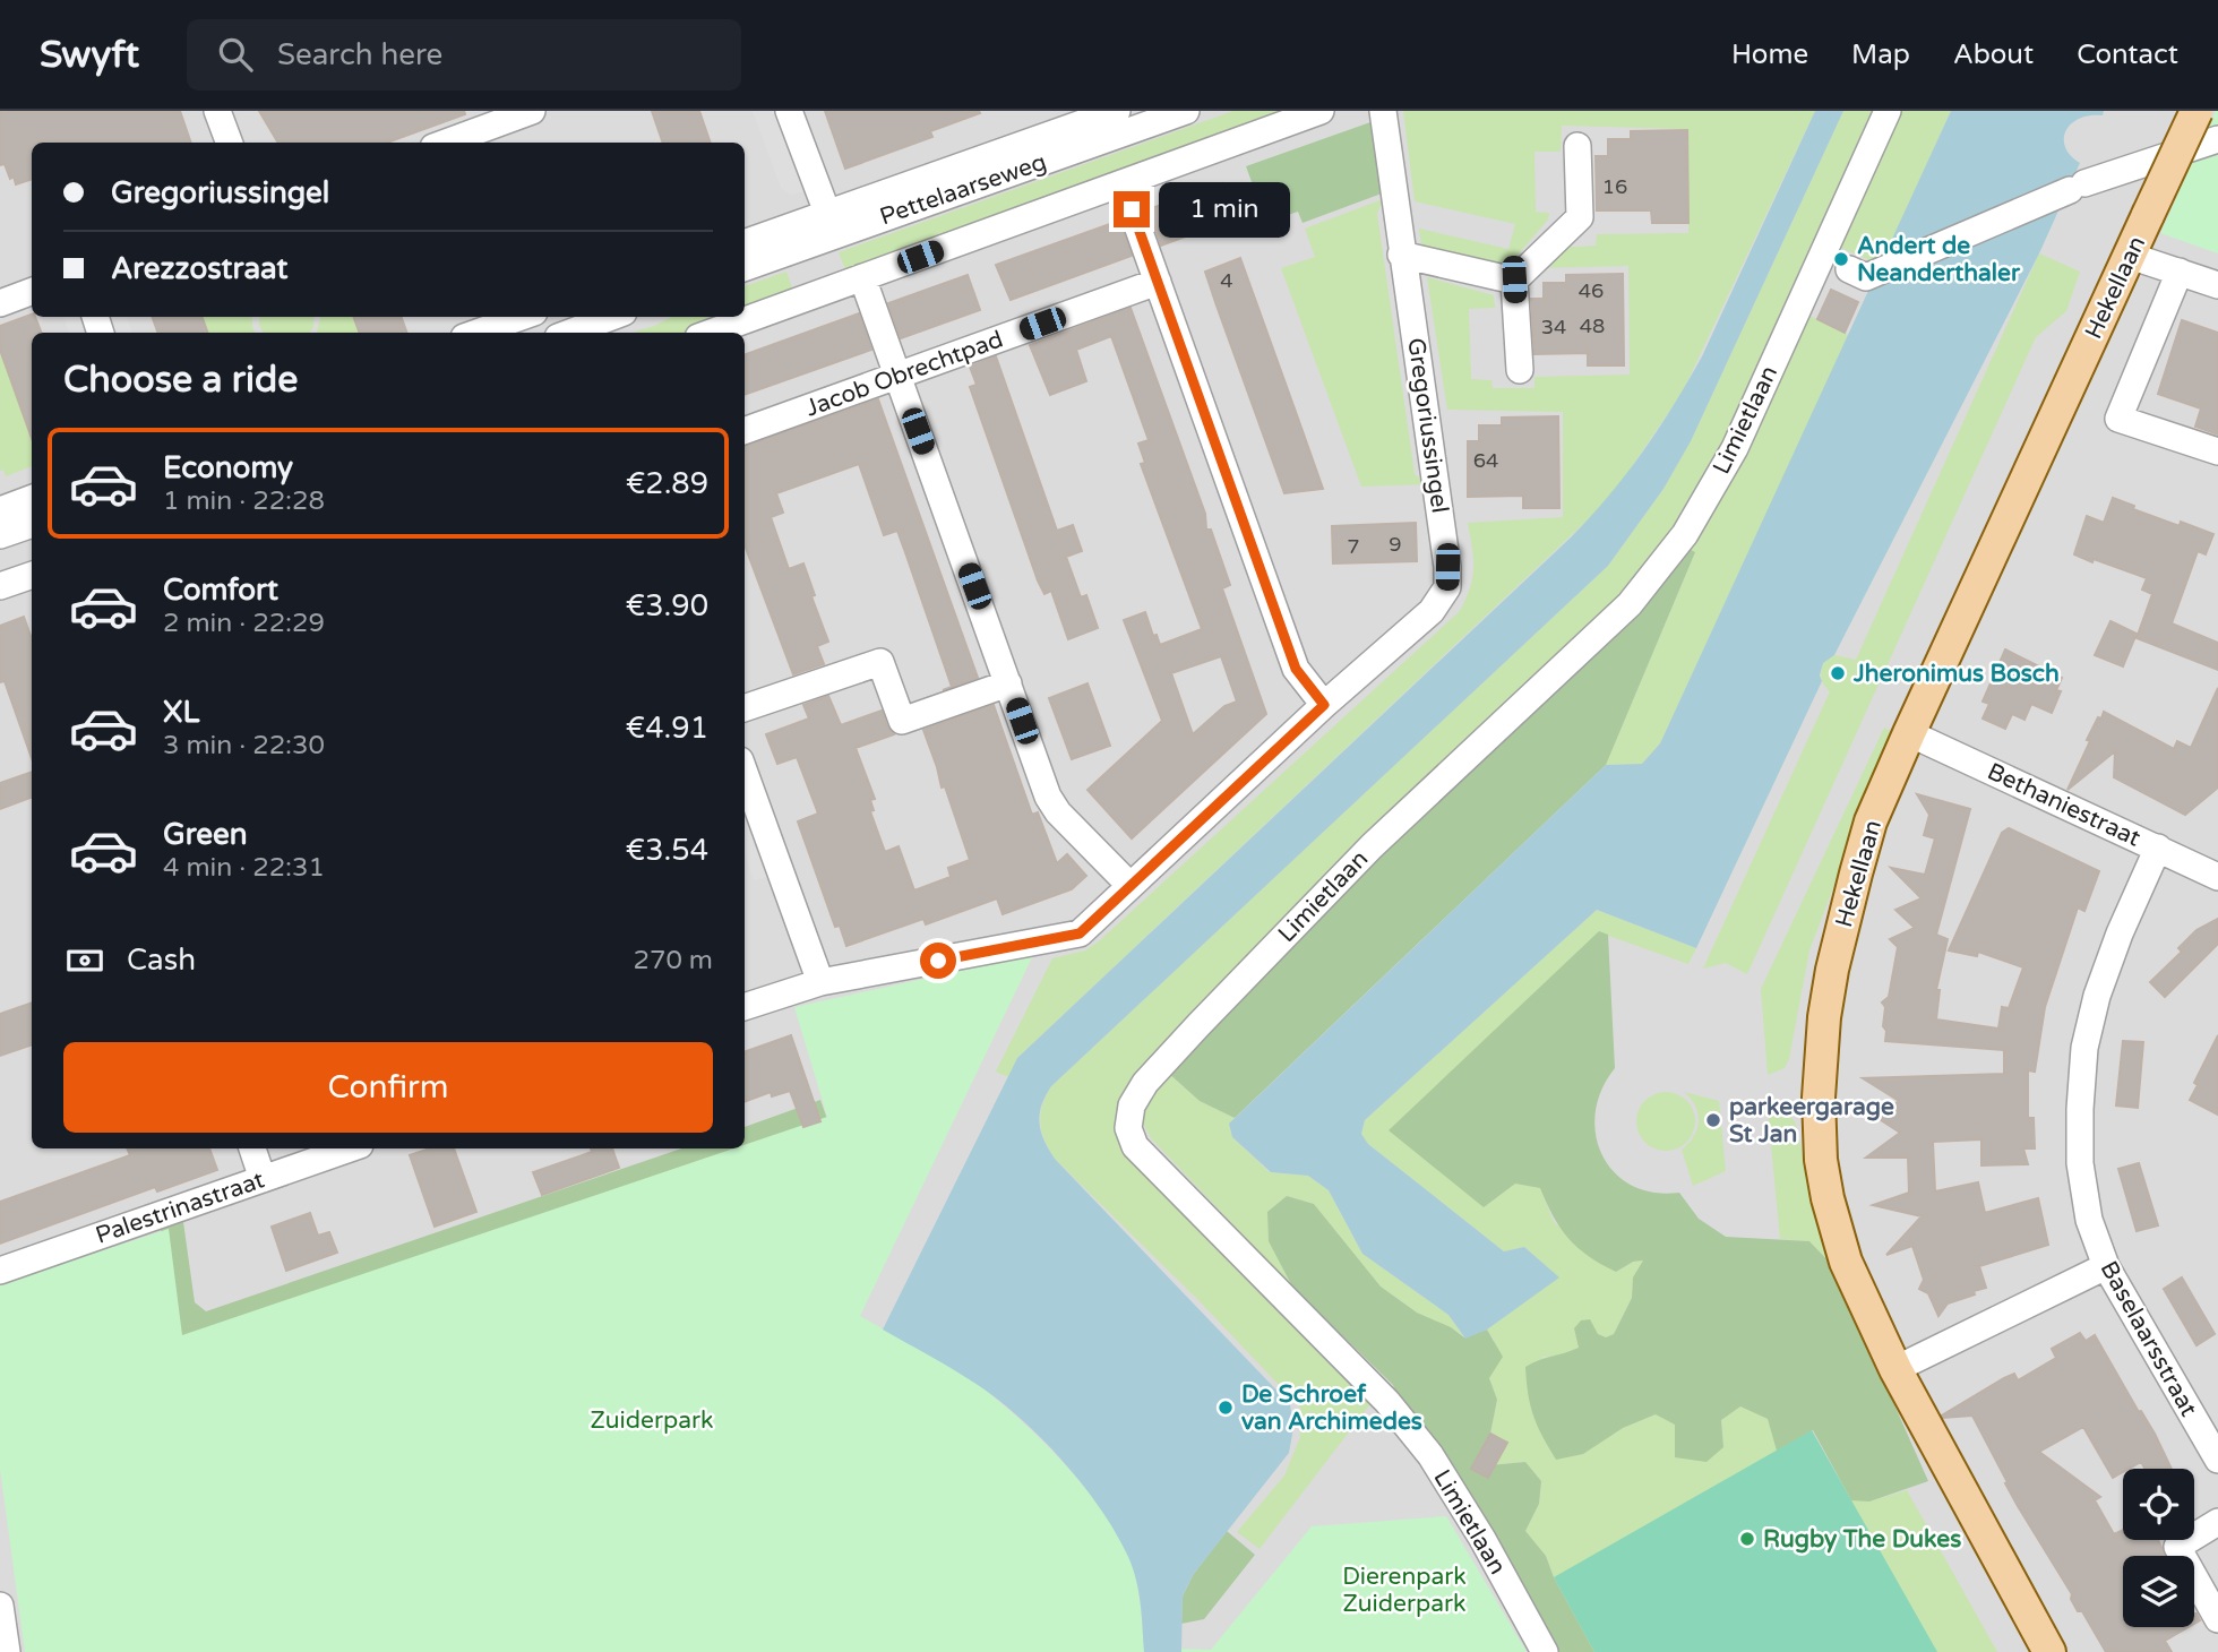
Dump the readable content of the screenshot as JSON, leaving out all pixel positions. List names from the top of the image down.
{
  "streets": {
    "main road": ["Hekellaan"],
    "street": [
      "Pettelaarseweg",
      "Jacob Obrechtpad",
      "Limietlaan",
      "Gregoriussingel",
      "Bethaniestraat",
      "Palestrinastraat",
      "Baselaarsstraat"
    ]
  },
  "crossings": [
    ["Hekellaan", "Bethaniestraat"],
    ["Bethaniestraat", "Baselaarsstraat"]
  ],
  "parks": ["Zuiderpark", "Dierenpark Zuiderpark"],
  "places": [
    "Andert de Neanderthaler",
    "Jheronimus Bosch",
    "parkeergarage St Jan",
    "De Schroef van Archimedes",
    "Rugby The Dukes"
  ],
  "house_numbers": [
    "16",
    "4",
    "46",
    "48",
    "34",
    "64",
    "9",
    "7"
  ],
  "page": {
    "header": "Swyft",
    "search": "Search here",
    "nav": [
      "Home",
      "Map",
      "About",
      "Contact"
    ],
    "banner": ["Gregoriussingel", "Arezzostraat"],
    "bubble": "1 min",
    "heading": "Choose a ride",
    "list": [
      {
        "name": "Economy",
        "note": "1 min · 22:28",
        "value": "€2.89"
      },
      {
        "name": "Comfort",
        "note": "2 min · 22:29",
        "value": "€3.90"
      },
      {
        "name": "XL",
        "note": "3 min · 22:30",
        "value": "€4.91"
      },
      {
        "name": "Green",
        "note": "4 min · 22:31",
        "value": "€3.54"
      }
    ],
    "pay": ["Cash", "270 m"],
    "buttons": "Confirm"
  }
}
